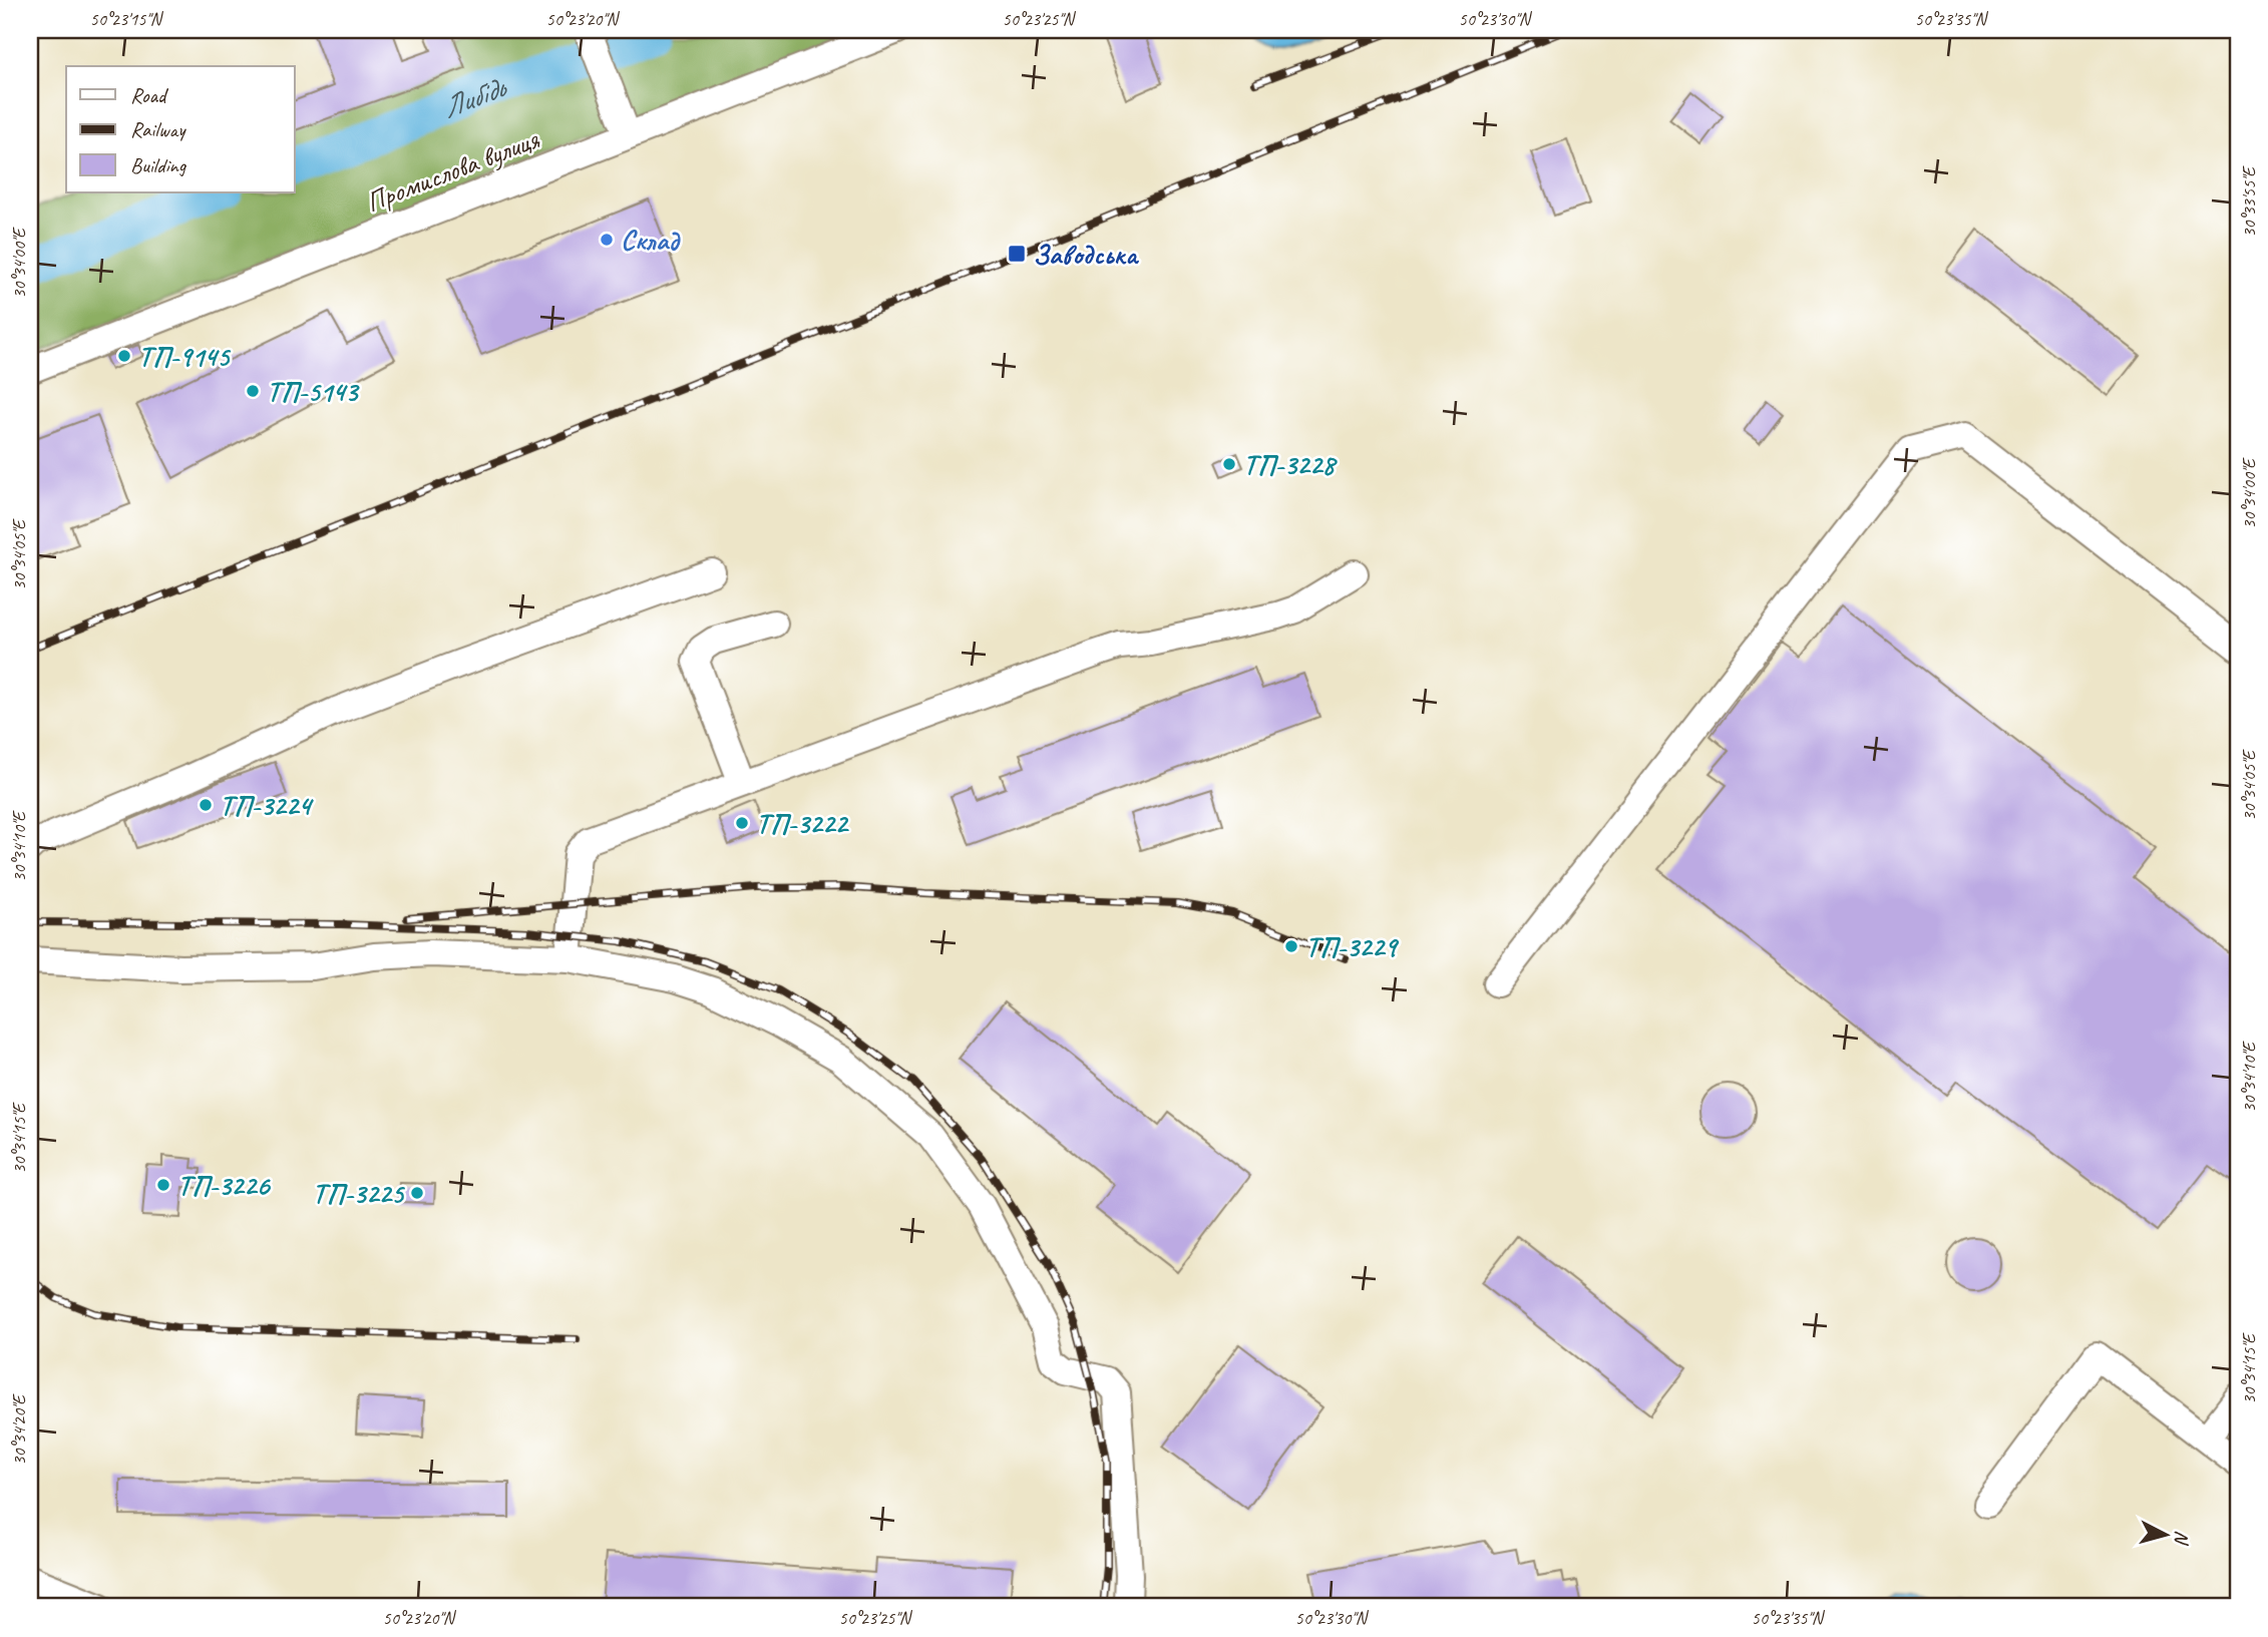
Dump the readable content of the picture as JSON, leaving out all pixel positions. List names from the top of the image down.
{
  "streets": {
    "street": ["Промислова вулиця"]
  },
  "water": ["Либідь"],
  "places": {
    "other": [
      "Склад",
      "ТП-9145",
      "ТП-5143",
      "ТП-3228",
      "ТП-3224",
      "ТП-3222",
      "ТП-3229",
      "ТП-3226",
      "ТП-3225"
    ],
    "transit": ["Заводська"]
  },
  "legend": ["Road", "Railway", "Building"],
  "north": "right",
  "coordinates": [
    "50°23'15\"N",
    "50°23'20\"N",
    "50°23'25\"N",
    "50°23'30\"N",
    "50°23'35\"N",
    "30°33'55\"E",
    "30°34'00\"E",
    "30°34'05\"E",
    "30°34'10\"E",
    "30°34'15\"E",
    "30°34'20\"E"
  ]
}
